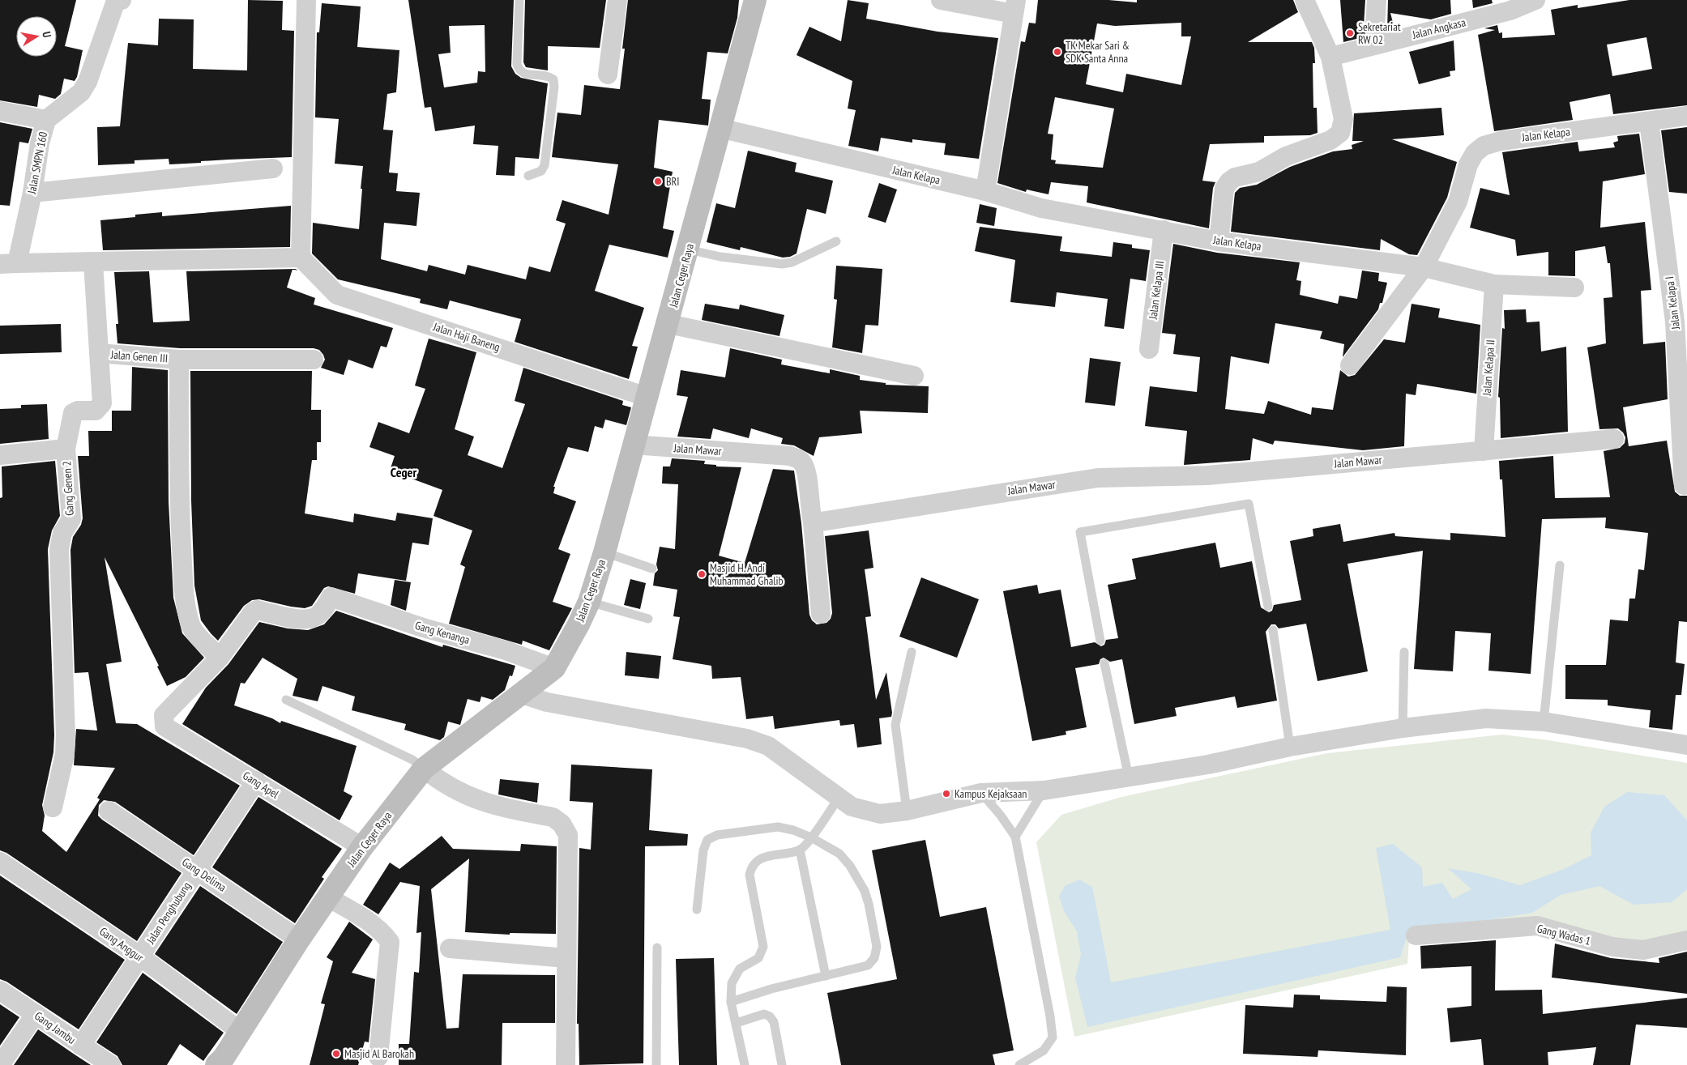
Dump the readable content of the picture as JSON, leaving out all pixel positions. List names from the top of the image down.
{
  "streets": {
    "main road": ["Jalan Ceger Raya"],
    "street": [
      "Jalan Angkasa",
      "Jalan Kelapa",
      "Jalan SMPN 160",
      "Jalan Kelapa III",
      "Jalan Kelapa I",
      "Jalan Haji Baneng",
      "Jalan Genen III",
      "Jalan Kelapa II",
      "Jalan Mawar",
      "Gang Genen 2",
      "Gang Kenanga",
      "Gang Apel",
      "Gang Delima",
      "Jalan Penghubung",
      "Gang Wadas 1",
      "Gang Anggur",
      "Gang Jambu"
    ]
  },
  "crossings": [
    ["Jalan Kelapa", "Jalan Ceger Raya"],
    ["Jalan Kelapa", "Jalan Kelapa III"],
    ["Jalan Kelapa", "Jalan Kelapa I"],
    ["Jalan Ceger Raya", "Jalan Haji Baneng"],
    ["Jalan Ceger Raya", "Jalan Mawar"],
    ["Jalan Ceger Raya", "Gang Kenanga"],
    ["Jalan Ceger Raya", "Gang Apel"],
    ["Jalan Ceger Raya", "Gang Delima"],
    ["Jalan Ceger Raya", "Gang Anggur"],
    ["Jalan Genen III", "Gang Genen 2"],
    ["Jalan Kelapa II", "Jalan Mawar"],
    ["Gang Kenanga", "Gang Apel"],
    ["Gang Apel", "Jalan Penghubung"],
    ["Gang Delima", "Jalan Penghubung"],
    ["Jalan Penghubung", "Gang Anggur"],
    ["Jalan Penghubung", "Gang Jambu"]
  ],
  "districts": ["Ceger"],
  "places": [
    "Sekretariat RW 02",
    "TK Mekar Sari & SDK Santa Anna",
    "BRI",
    "Masjid H. Andi Muhammad Ghalib",
    "Kampus Kejaksaan",
    "Masjid Al Barokah"
  ],
  "north": "right"
}
